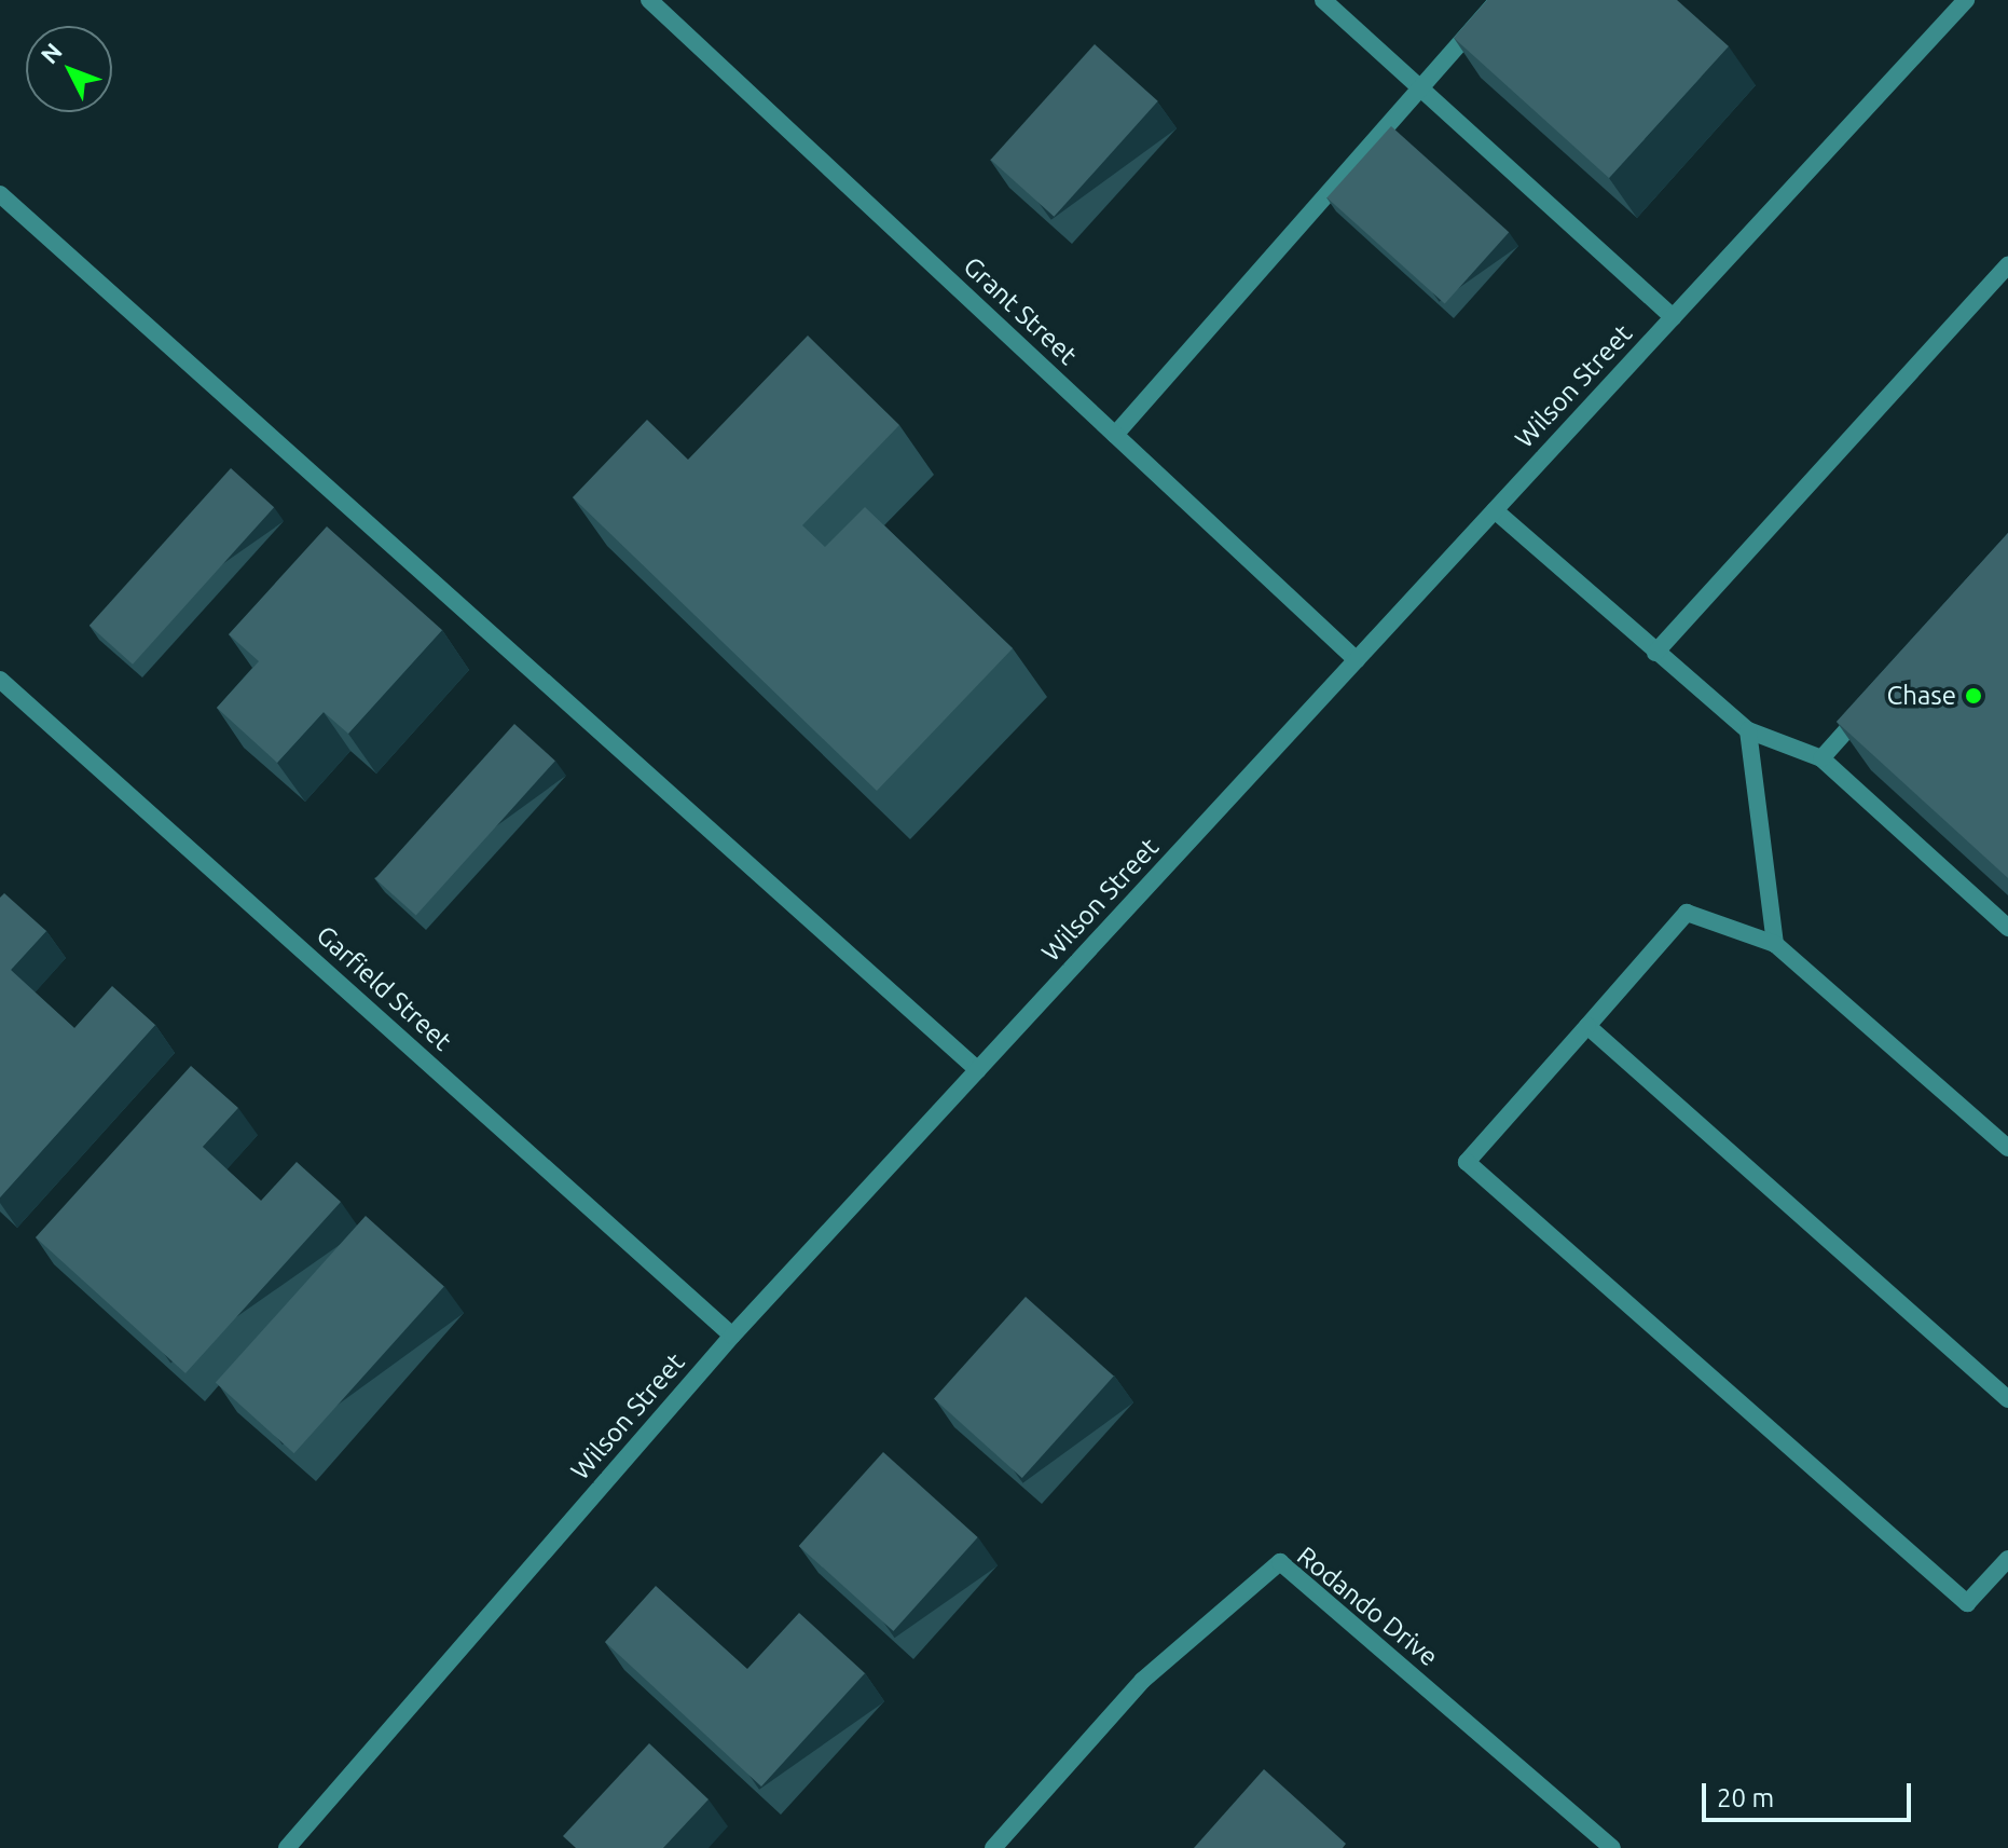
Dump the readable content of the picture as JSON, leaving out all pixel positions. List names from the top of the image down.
{
  "streets": {
    "street": [
      "Grant Street",
      "Wilson Street",
      "Garfield Street",
      "Rodando Drive"
    ]
  },
  "crossings": [
    ["Grant Street", "Wilson Street"],
    ["Wilson Street", "Garfield Street"]
  ],
  "places": ["Chase"],
  "scale_bar": "20 m",
  "north": "top left"
}
